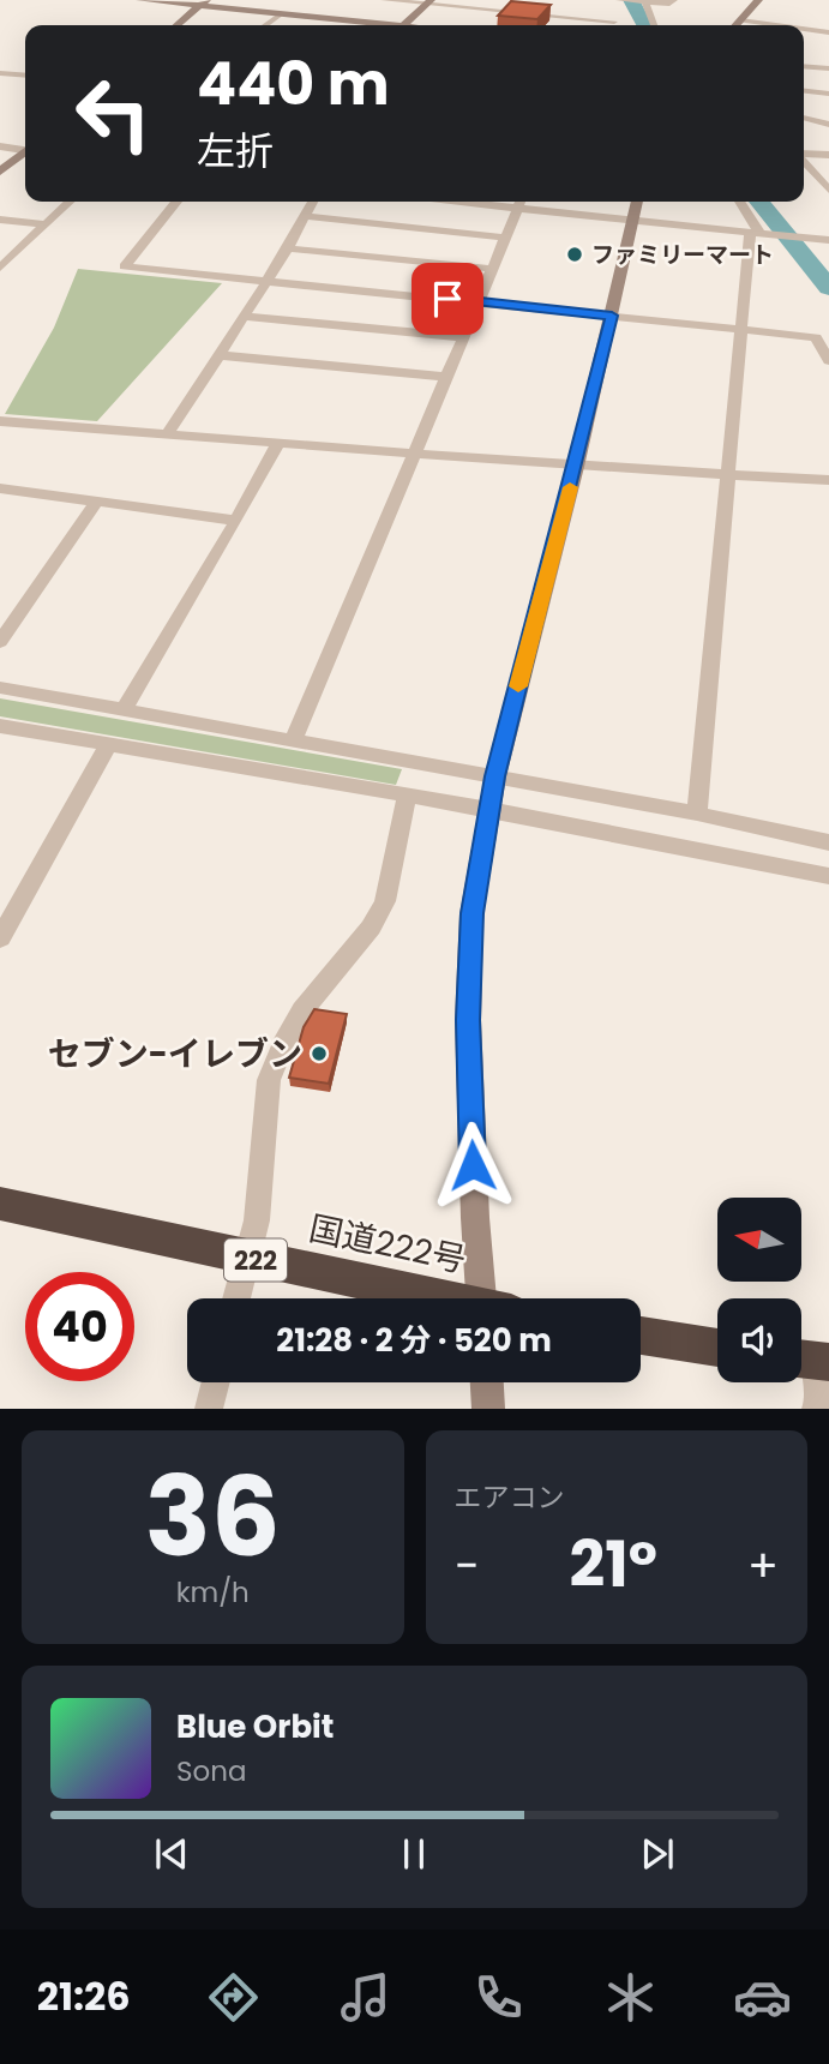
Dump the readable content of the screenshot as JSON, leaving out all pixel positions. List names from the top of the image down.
{
  "streets": {
    "highway": ["国道222号", "222"]
  },
  "places": ["ファミリーマート", "セブン-イレブン"],
  "north": "left",
  "page": {
    "turn": ["440 m", "左折"],
    "limit": "40",
    "trip": "21:28 · 2 分 · 520 m",
    "tile": [
      ["36", "km/h"],
      "エアコン"
    ],
    "heat": ["−", "21°", "+"],
    "song": ["Blue Orbit", "Sona"],
    "tabs": "21:26"
  }
}
